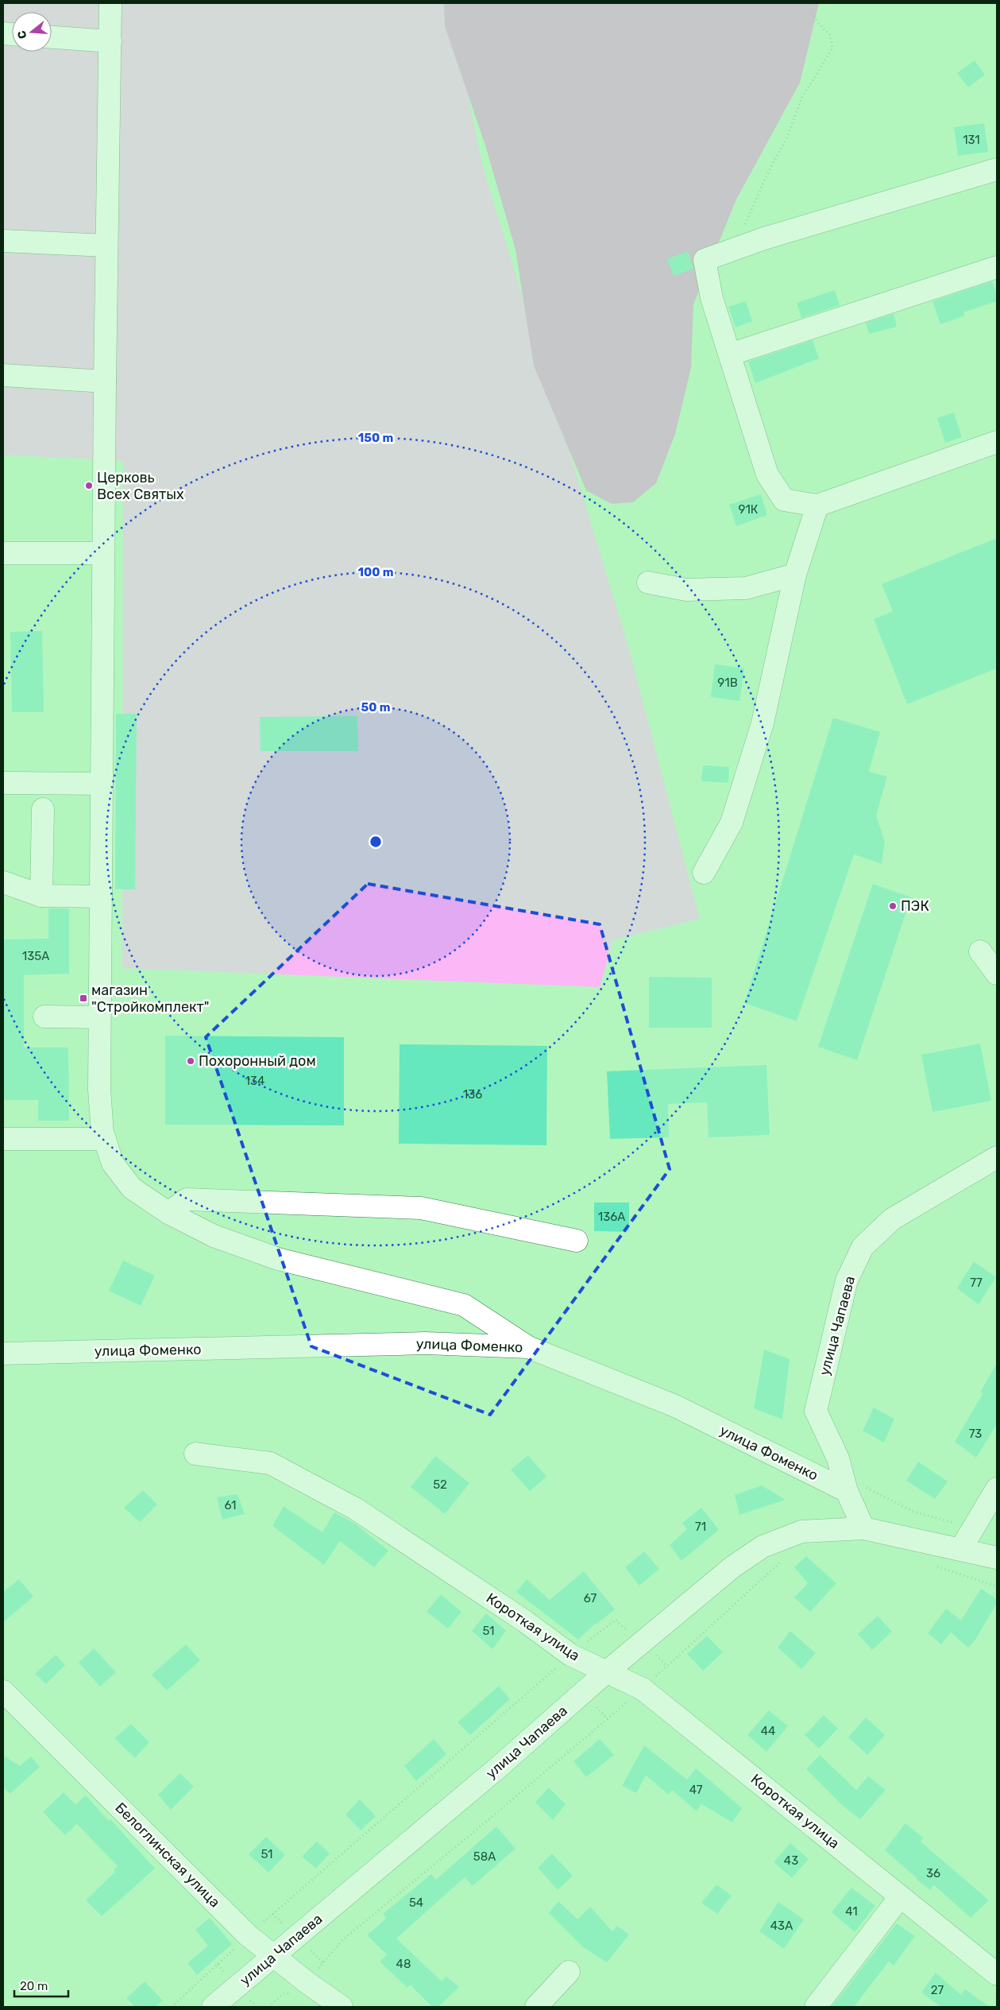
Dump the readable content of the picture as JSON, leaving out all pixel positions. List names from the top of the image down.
{
  "streets": {
    "street": [
      "улица Чапаева",
      "улица Фоменко",
      "Короткая улица",
      "Белоглинская улица"
    ]
  },
  "crossings": [
    ["улица Чапаева", "улица Фоменко"],
    ["улица Чапаева", "Короткая улица"],
    ["улица Чапаева", "Белоглинская улица"]
  ],
  "places": {
    "other": ["Церковь Всех Святых", "ПЭК", "Похоронный дом"],
    "transit": ["магазин \"Стройкомплект\""]
  },
  "house_numbers": [
    "131",
    "91К",
    "91В",
    "135А",
    "134",
    "136",
    "136А",
    "77",
    "73",
    "52",
    "61",
    "71",
    "67",
    "51",
    "44",
    "47",
    "51",
    "58А",
    "43",
    "36",
    "54",
    "41",
    "43А",
    "48",
    "27"
  ],
  "scale_bar": "20 m",
  "north": "left",
  "rings": ["150 m", "100 m", "50 m"]
}
